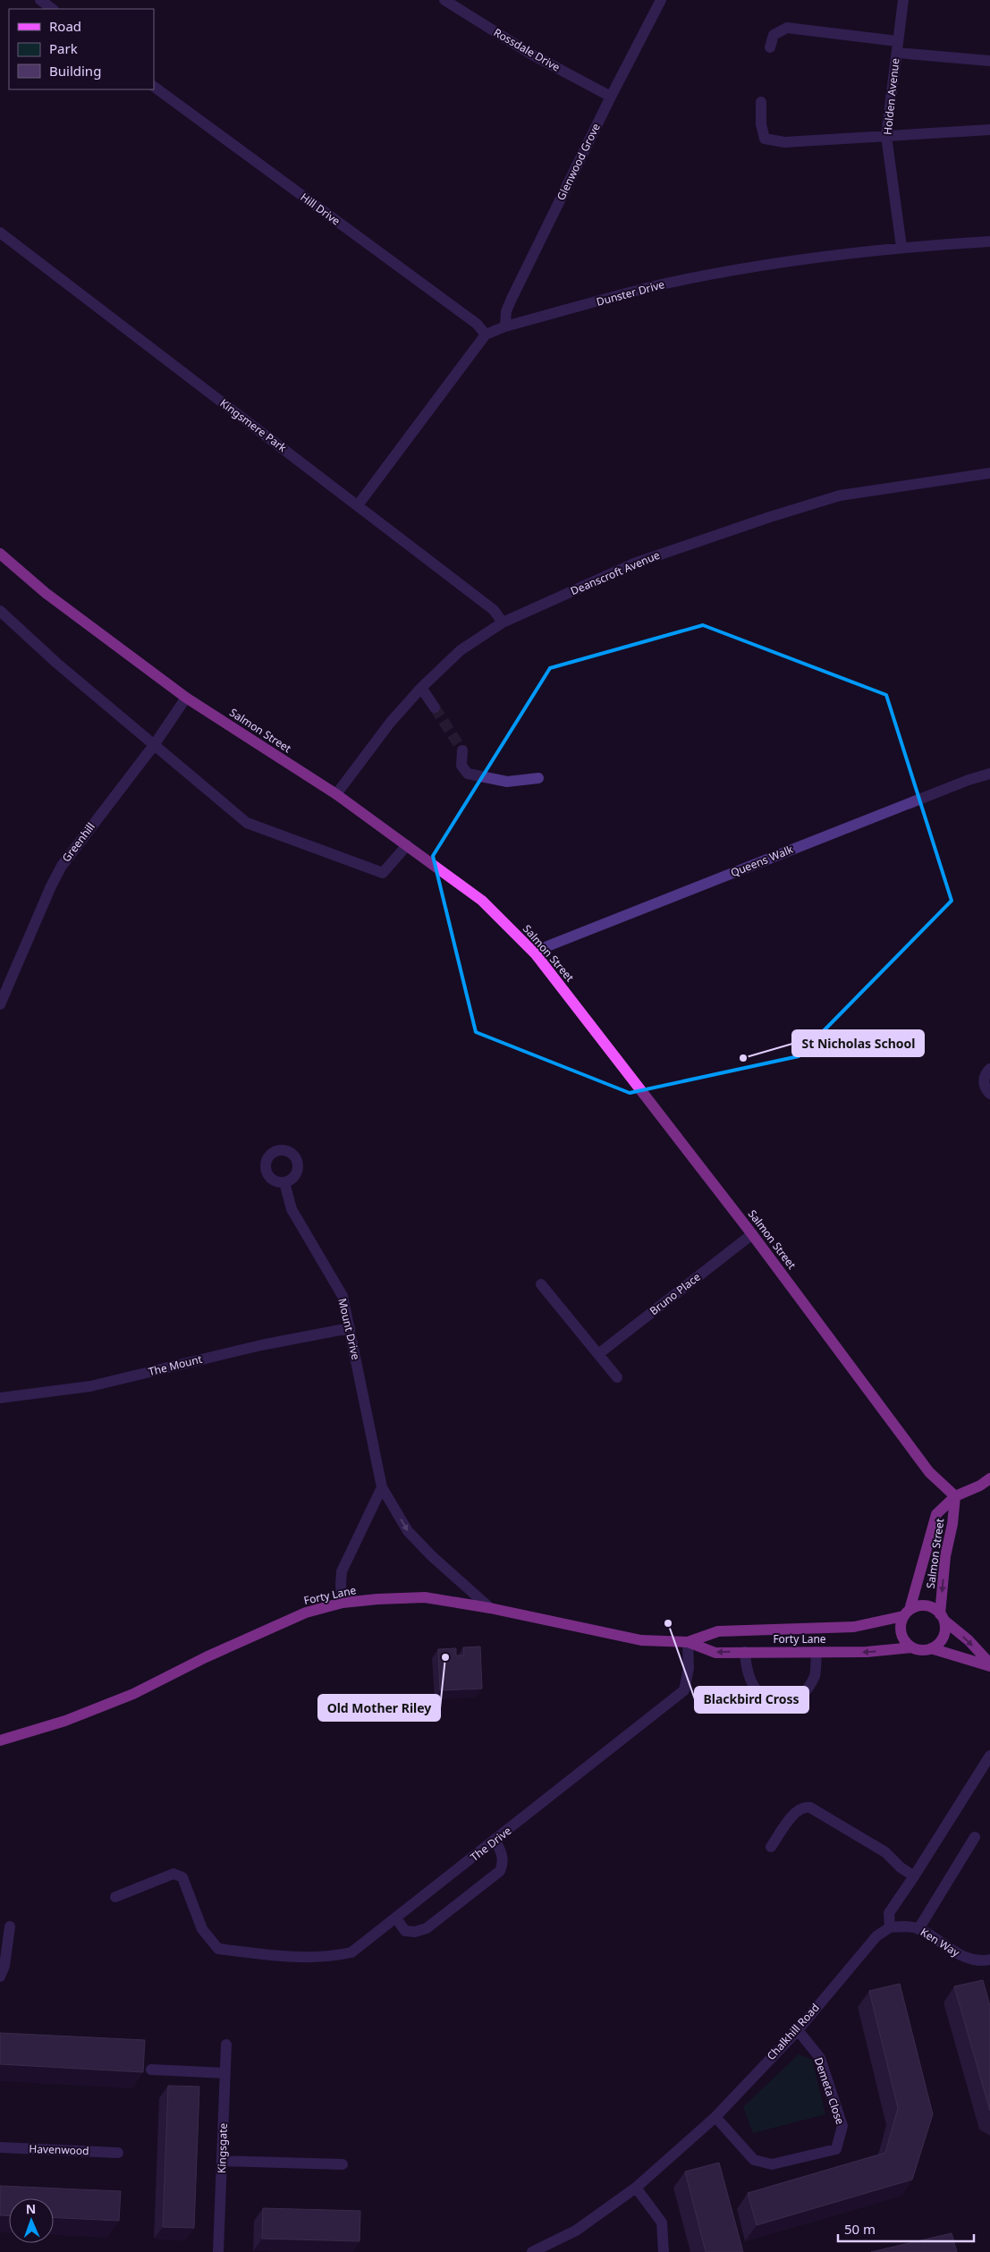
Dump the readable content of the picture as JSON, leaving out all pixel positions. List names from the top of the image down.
{
  "streets": {
    "main road": ["Salmon Street", "Forty Lane"],
    "street": [
      "Rossdale Drive",
      "Holden Avenue",
      "Glenwood Grove",
      "Hill Drive",
      "Dunster Drive",
      "Kingsmere Park",
      "Deanscroft Avenue",
      "Greenhill",
      "Queens Walk",
      "Bruno Place",
      "Mount Drive",
      "The Mount",
      "The Drive",
      "Ken Way",
      "Chalkhill Road",
      "Demeta Close",
      "Kingsgate",
      "Havenwood"
    ]
  },
  "crossings": [
    ["Rossdale Drive", "Glenwood Grove"],
    ["Holden Avenue", "Dunster Drive"],
    ["Glenwood Grove", "Dunster Drive"],
    ["Hill Drive", "Dunster Drive"],
    ["Kingsmere Park", "Deanscroft Avenue"],
    ["Deanscroft Avenue", "Salmon Street"],
    ["Salmon Street", "Greenhill"],
    ["Salmon Street", "Queens Walk"],
    ["Salmon Street", "Bruno Place"],
    ["Salmon Street", "Forty Lane"],
    ["Mount Drive", "The Mount"],
    ["Mount Drive", "Forty Lane"],
    ["Forty Lane", "The Drive"],
    ["Ken Way", "Chalkhill Road"],
    ["Chalkhill Road", "Demeta Close"]
  ],
  "places": ["St Nicholas School", "Blackbird Cross", "Old Mother Riley"],
  "legend": ["Road", "Park", "Building"],
  "scale_bar": "50 m",
  "north": "top"
}
